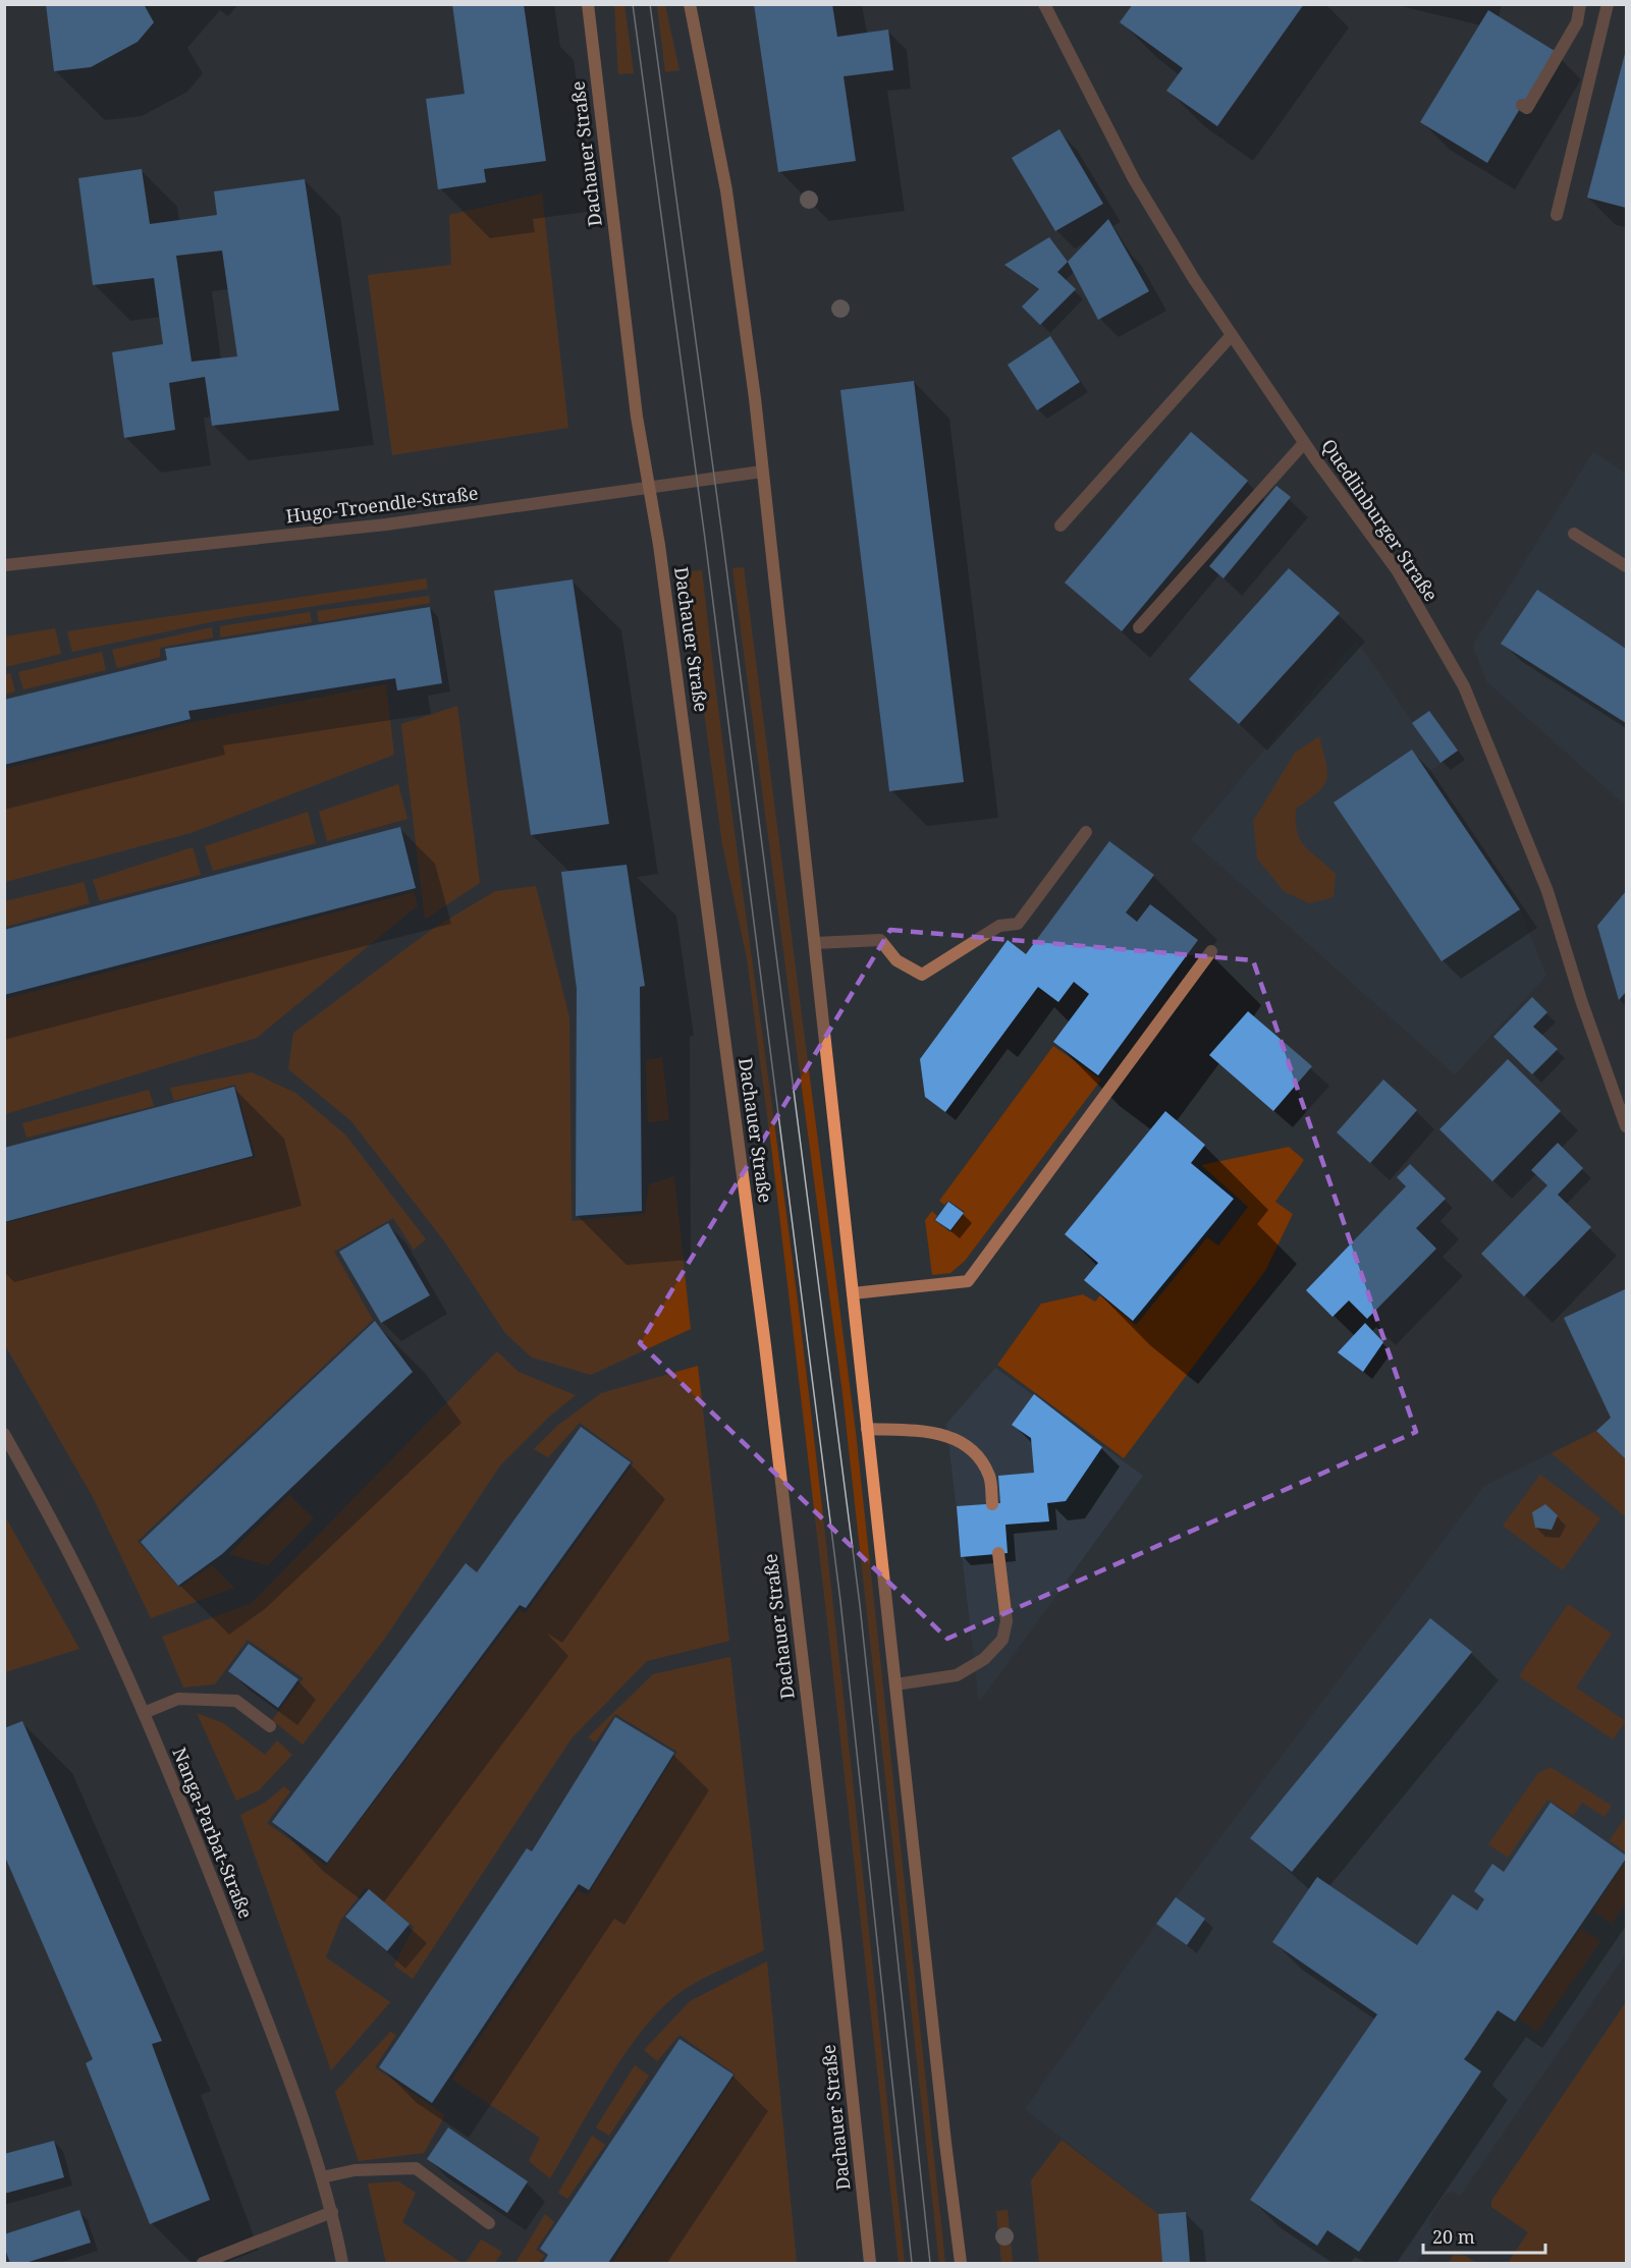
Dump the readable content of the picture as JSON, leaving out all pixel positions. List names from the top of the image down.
{
  "streets": {
    "main road": ["Dachauer Straße"],
    "street": ["Hugo-Troendle-Straße", "Quedlinburger Straße", "Nanga-Parbat-Straße"]
  },
  "crossings": [
    ["Dachauer Straße", "Hugo-Troendle-Straße"]
  ],
  "scale_bar": "20 m"
}
